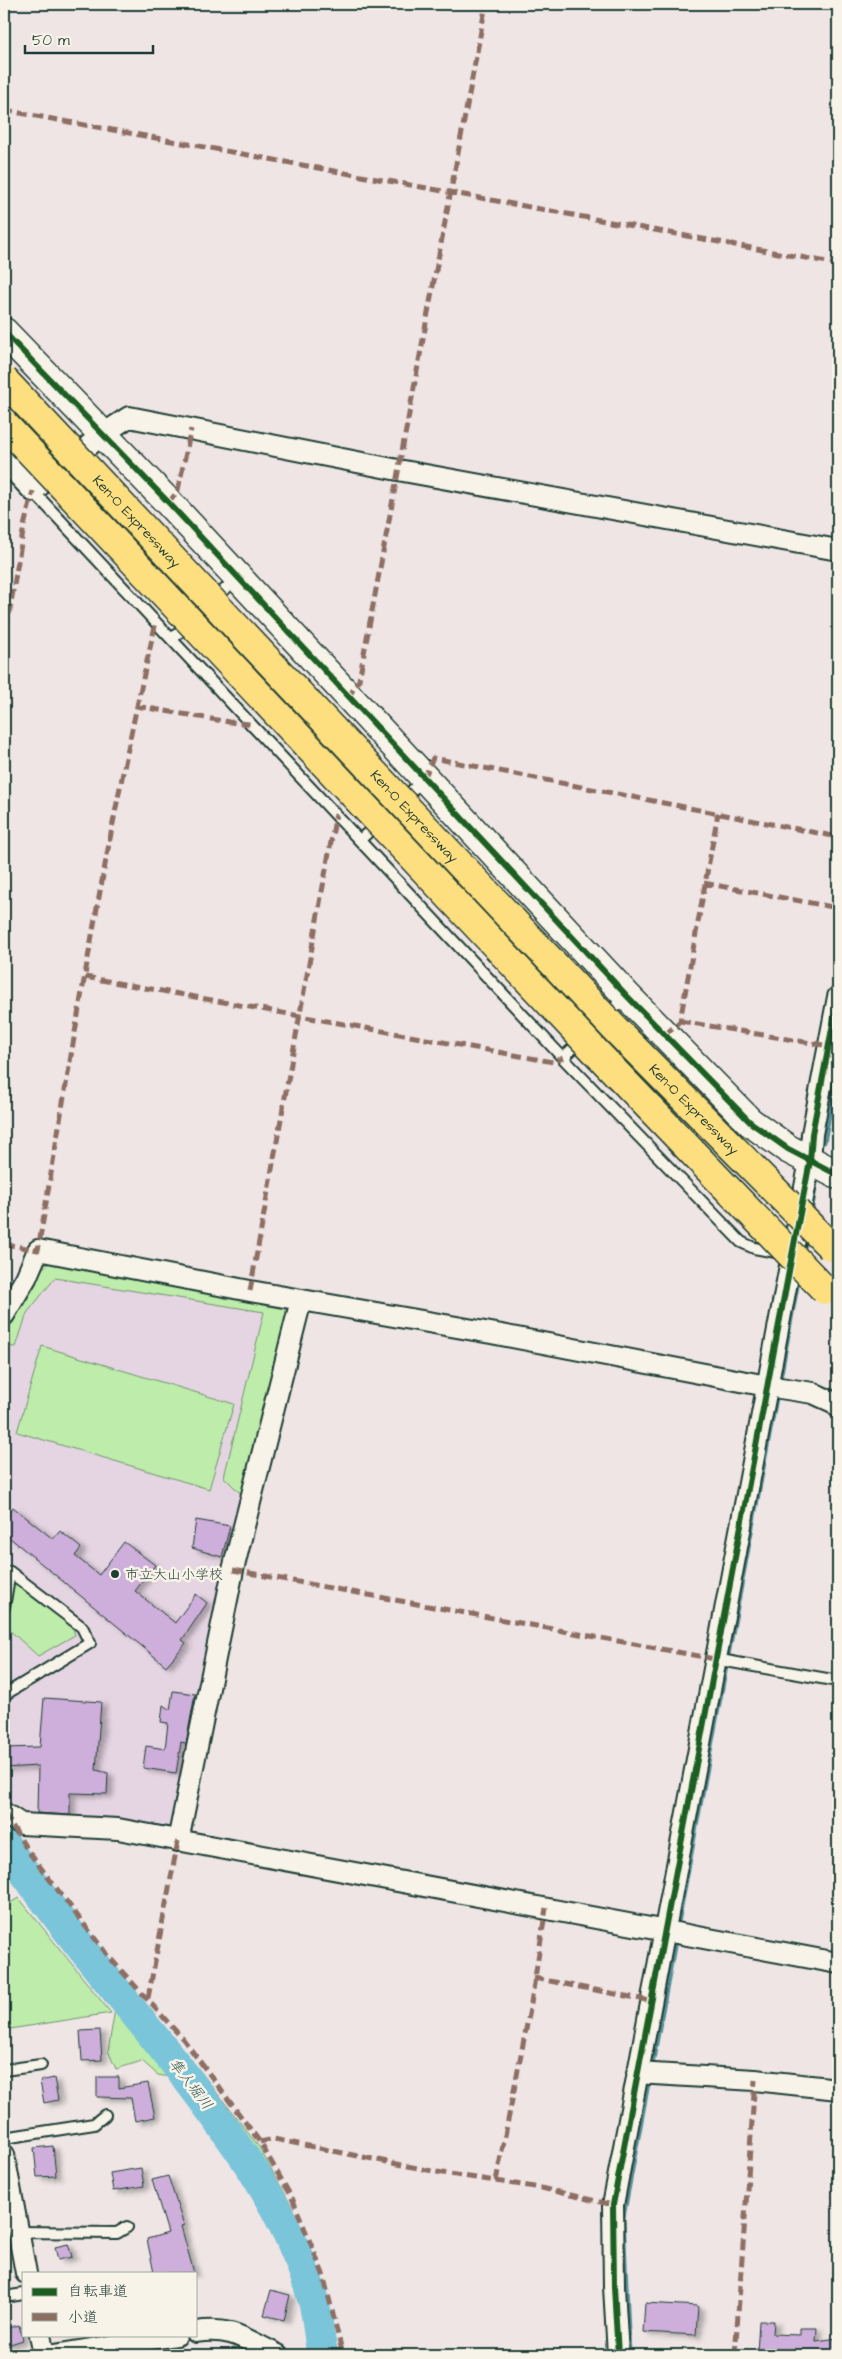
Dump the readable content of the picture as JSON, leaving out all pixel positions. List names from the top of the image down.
{
  "streets": {
    "highway": ["Ken-O Expressway"]
  },
  "water": ["隼人堀川"],
  "places": ["市立大山小学校"],
  "legend": ["自転車道", "小道"],
  "scale_bar": "50 m"
}
